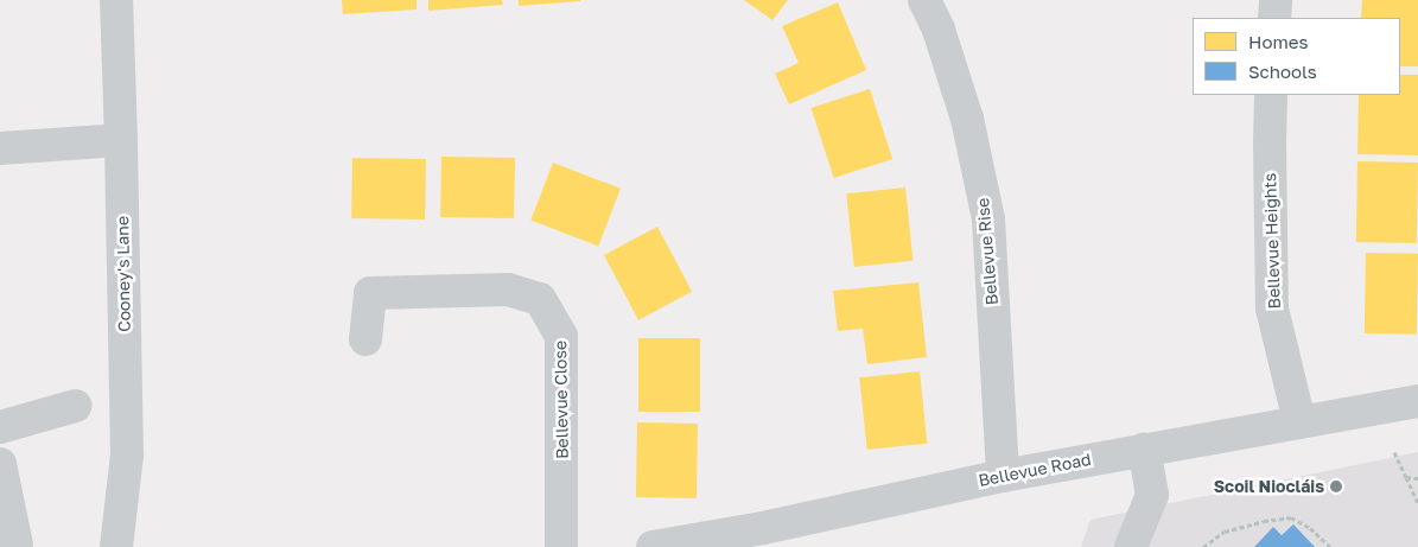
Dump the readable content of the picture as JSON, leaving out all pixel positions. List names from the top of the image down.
{
  "streets": {
    "street": [
      "Bellevue Heights",
      "Bellevue Rise",
      "Cooney's Lane",
      "Bellevue Close",
      "Bellevue Road"
    ]
  },
  "crossings": [
    ["Bellevue Heights", "Bellevue Road"],
    ["Bellevue Rise", "Bellevue Road"]
  ],
  "places": ["Scoil Niocláis"],
  "legend": ["Homes", "Schools"]
}
